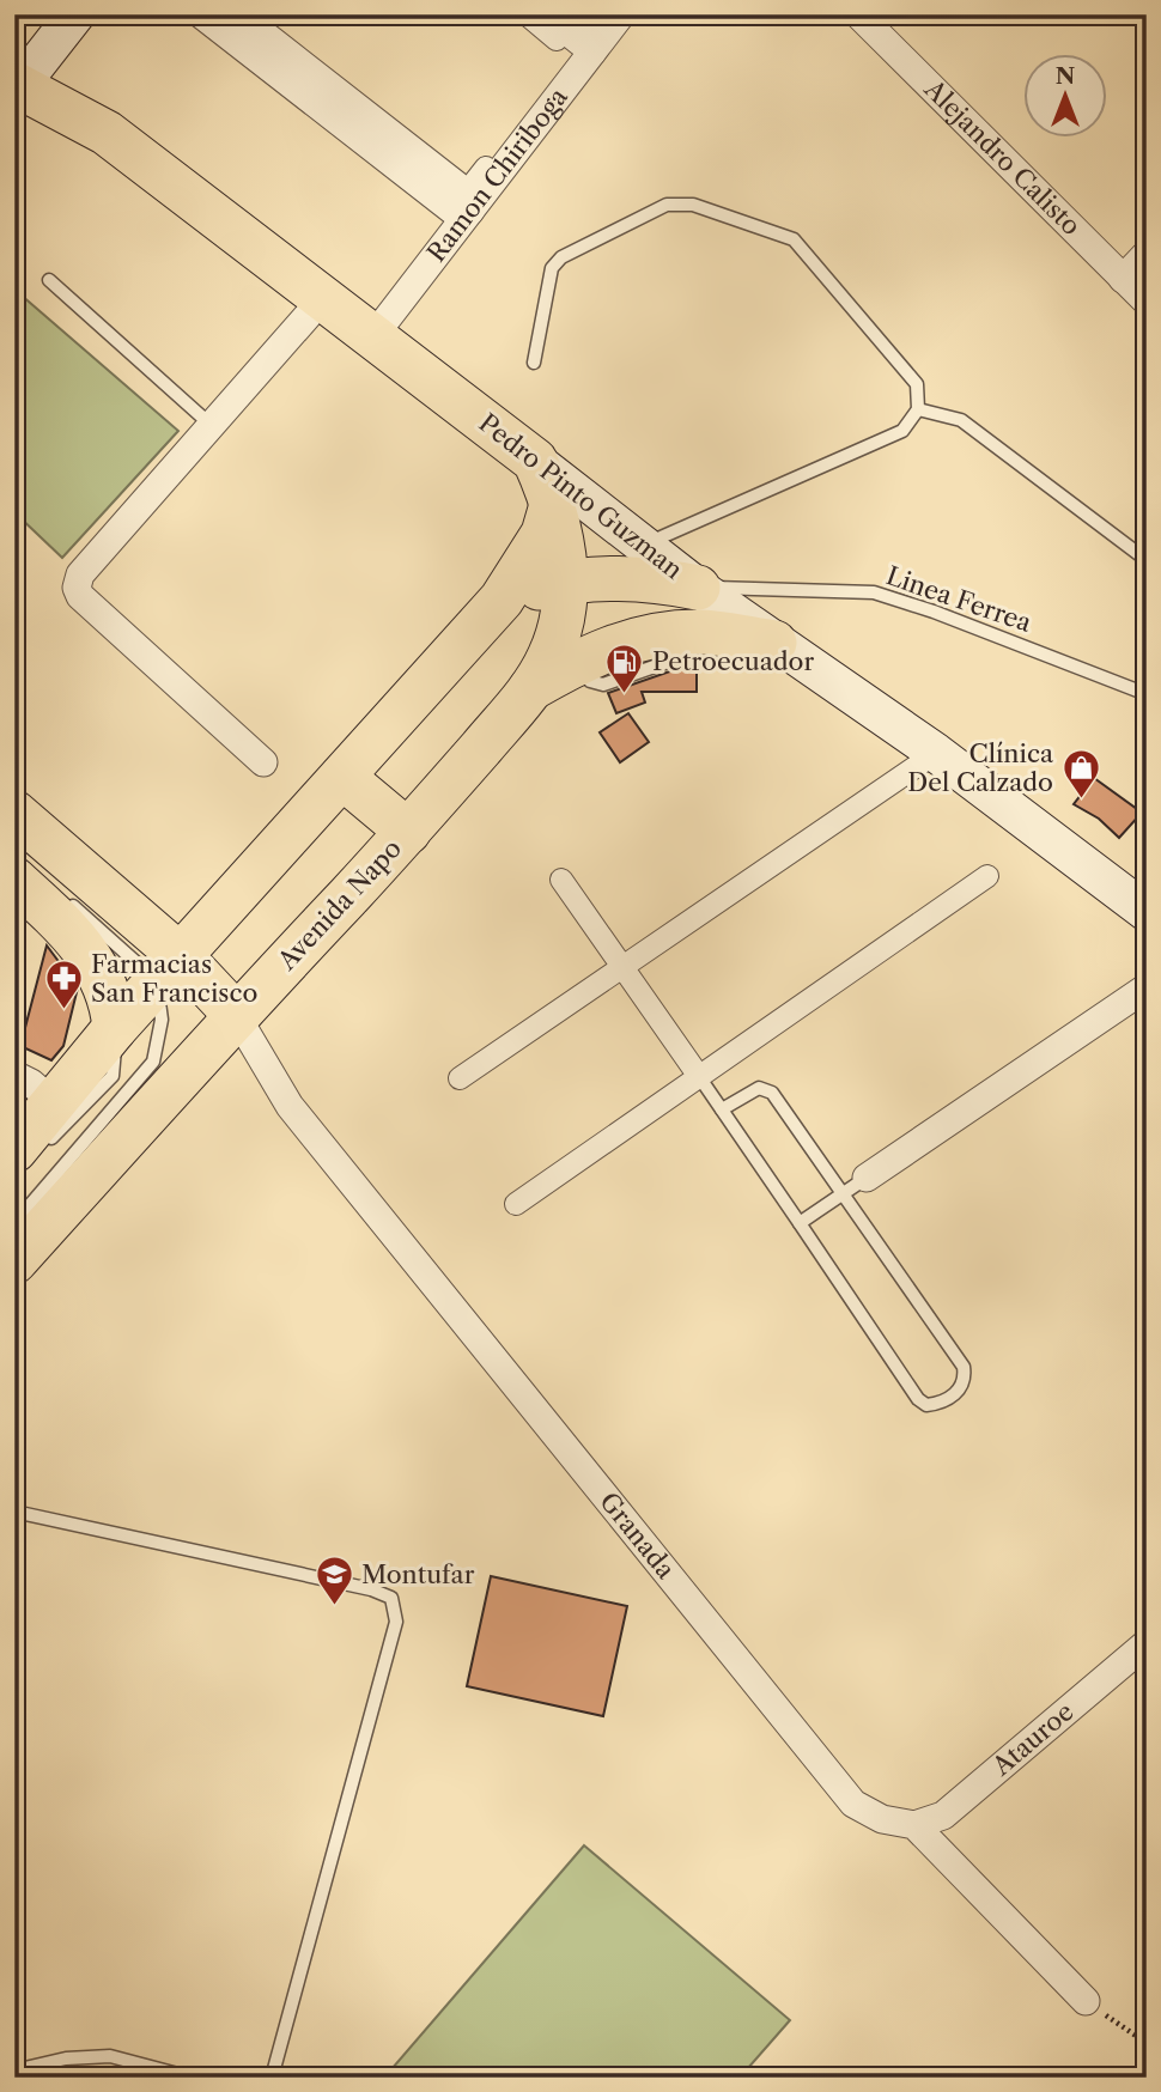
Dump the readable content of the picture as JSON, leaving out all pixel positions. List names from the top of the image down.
{
  "streets": {
    "main road": ["Pedro Pinto Guzman", "Avenida Napo"],
    "street": [
      "Alejandro Calisto",
      "Ramon Chiriboga",
      "Granada",
      "Atauroe"
    ],
    "lane": ["Linea Ferrea"]
  },
  "crossings": [
    ["Ramon Chiriboga", "Pedro Pinto Guzman"],
    ["Pedro Pinto Guzman", "Linea Ferrea"],
    ["Pedro Pinto Guzman", "Avenida Napo"],
    ["Avenida Napo", "Granada"],
    ["Granada", "Atauroe"]
  ],
  "places": {
    "fuel station": ["Petroecuador"],
    "shop": ["Clínica Del Calzado"],
    "pharmacy": ["Farmacias San Francisco"],
    "school or university": ["Montufar"]
  },
  "north": "top"
}
